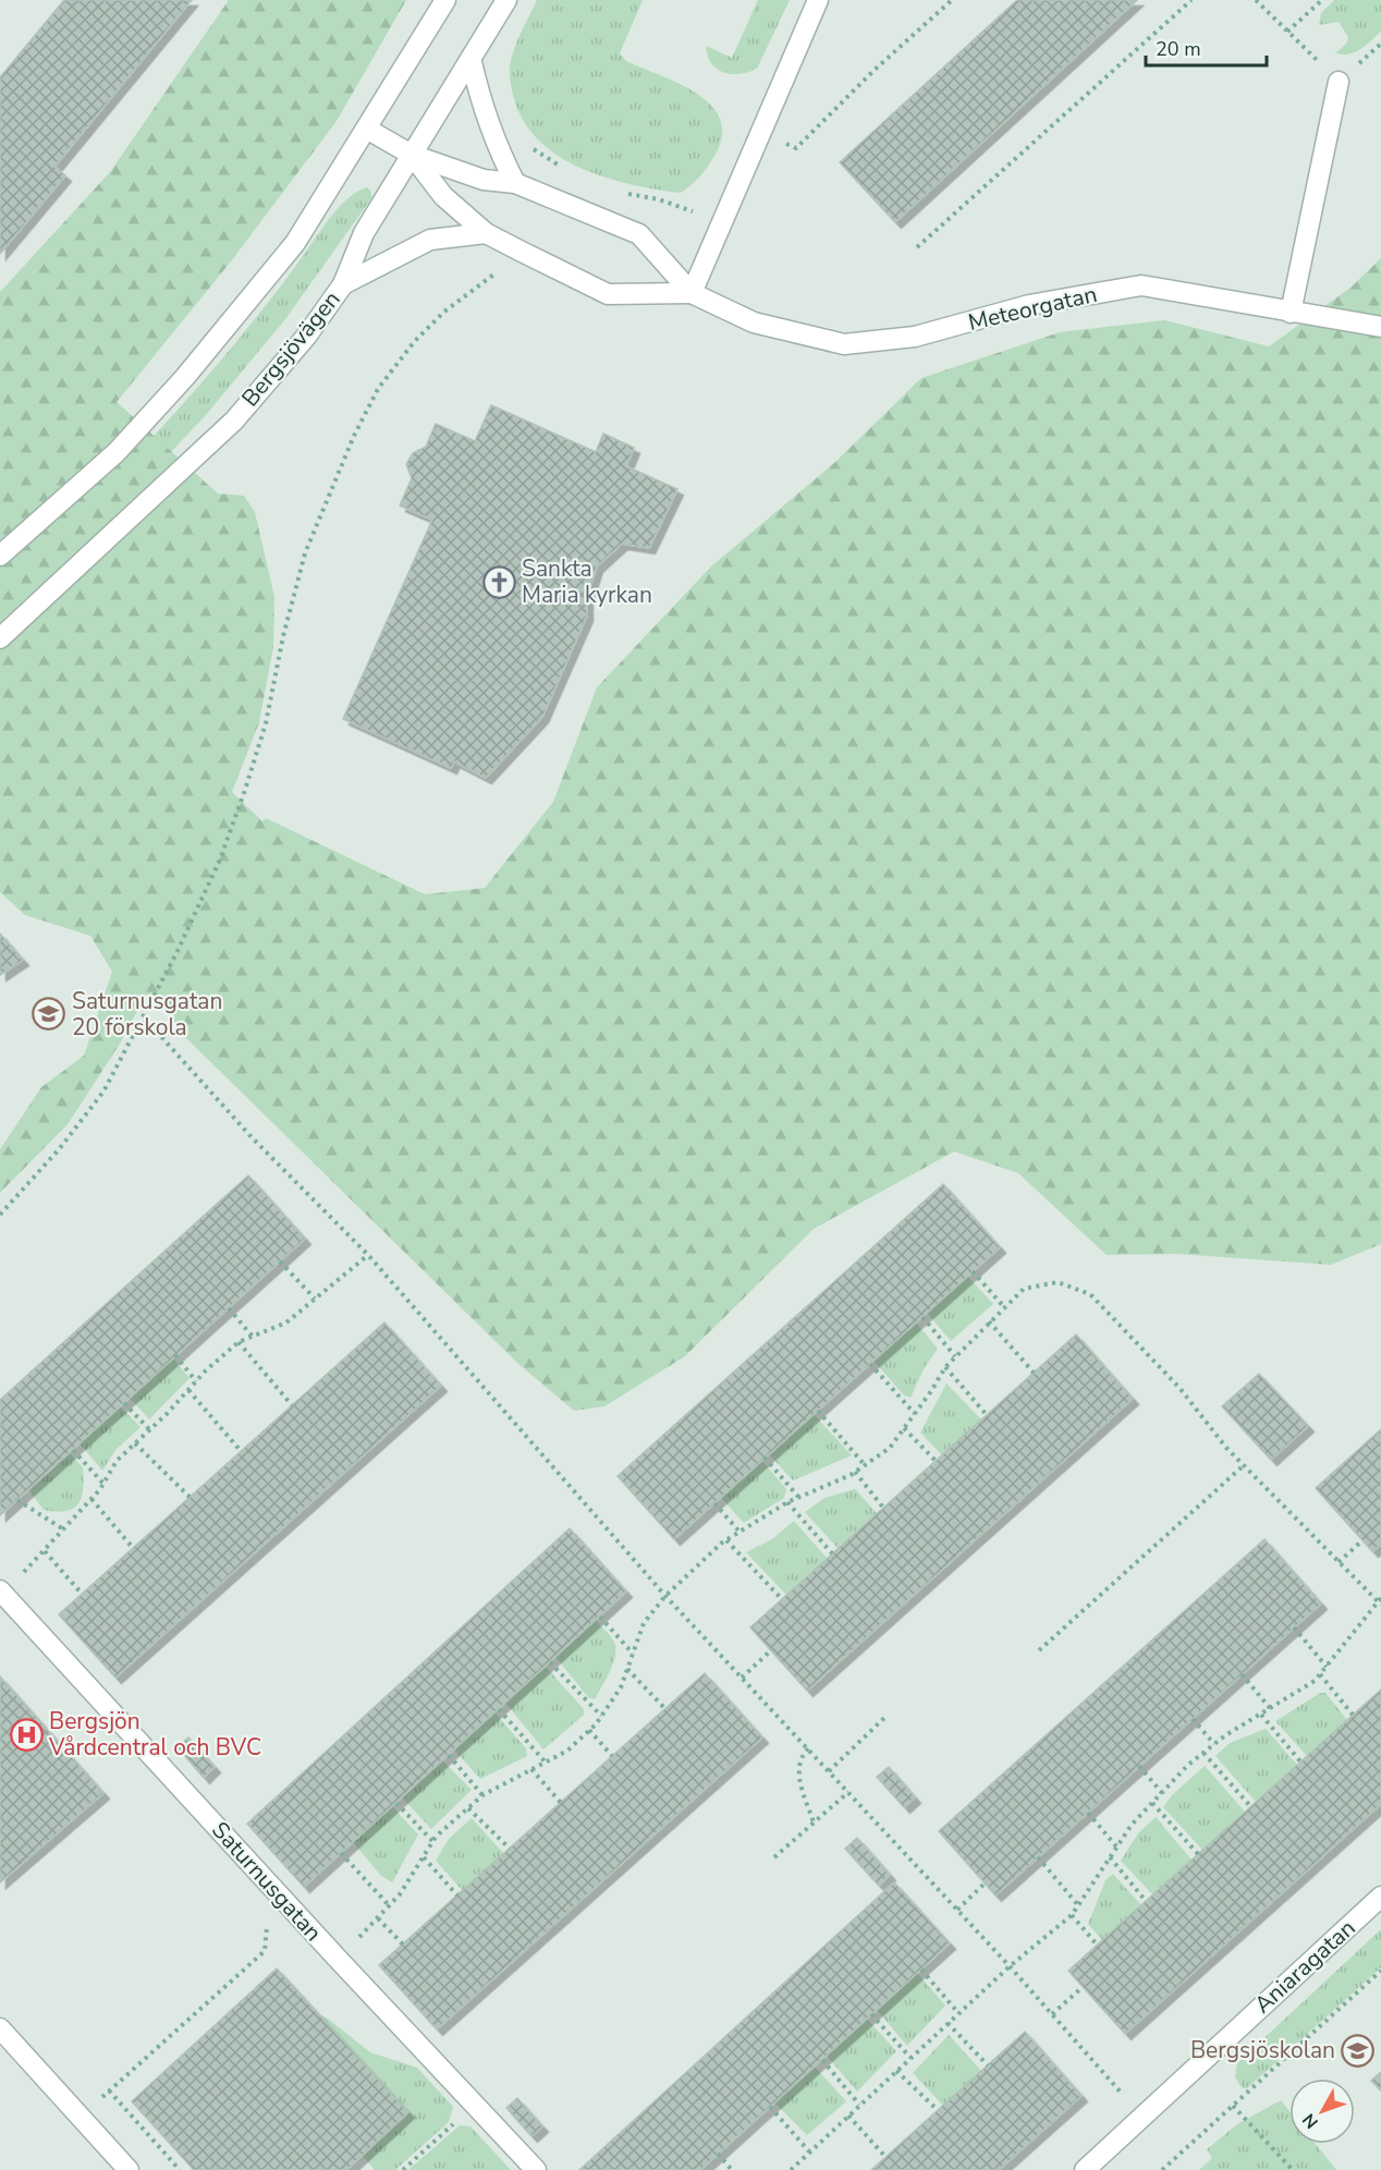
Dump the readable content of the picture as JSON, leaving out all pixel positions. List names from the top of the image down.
{
  "streets": {
    "street": [
      "Meteorgatan",
      "Bergsjövägen",
      "Saturnusgatan",
      "Aniaragatan"
    ]
  },
  "crossings": [
    ["Meteorgatan", "Bergsjövägen"]
  ],
  "places": {
    "church": ["Sankta Maria kyrkan"],
    "school or university": ["Saturnusgatan 20 förskola", "Bergsjöskolan"],
    "hospital": ["Bergsjön Vårdcentral och BVC"]
  },
  "scale_bar": "20 m",
  "north": "bottom left"
}
